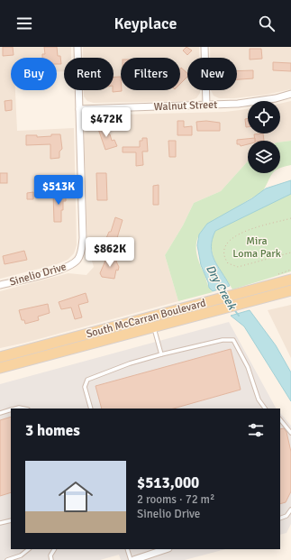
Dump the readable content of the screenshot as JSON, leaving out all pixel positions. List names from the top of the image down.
{
  "streets": {
    "main road": ["South McCarran Boulevard"],
    "street": ["Walnut Street", "Sinelio Drive"]
  },
  "crossings": [
    ["Walnut Street", "Sinelio Drive"]
  ],
  "water": ["Dry Creek"],
  "parks": ["Mira Loma Park"],
  "page": {
    "header": "Keyplace",
    "chip": [
      "Buy",
      "Rent",
      "Filters",
      "New"
    ],
    "price": ["$472K", "$513K", "$862K"],
    "heading": "3 homes",
    "list": [
      {
        "name": "$513,000",
        "note": "2 rooms · 72 m² · Sinelio Drive"
      }
    ]
  }
}
